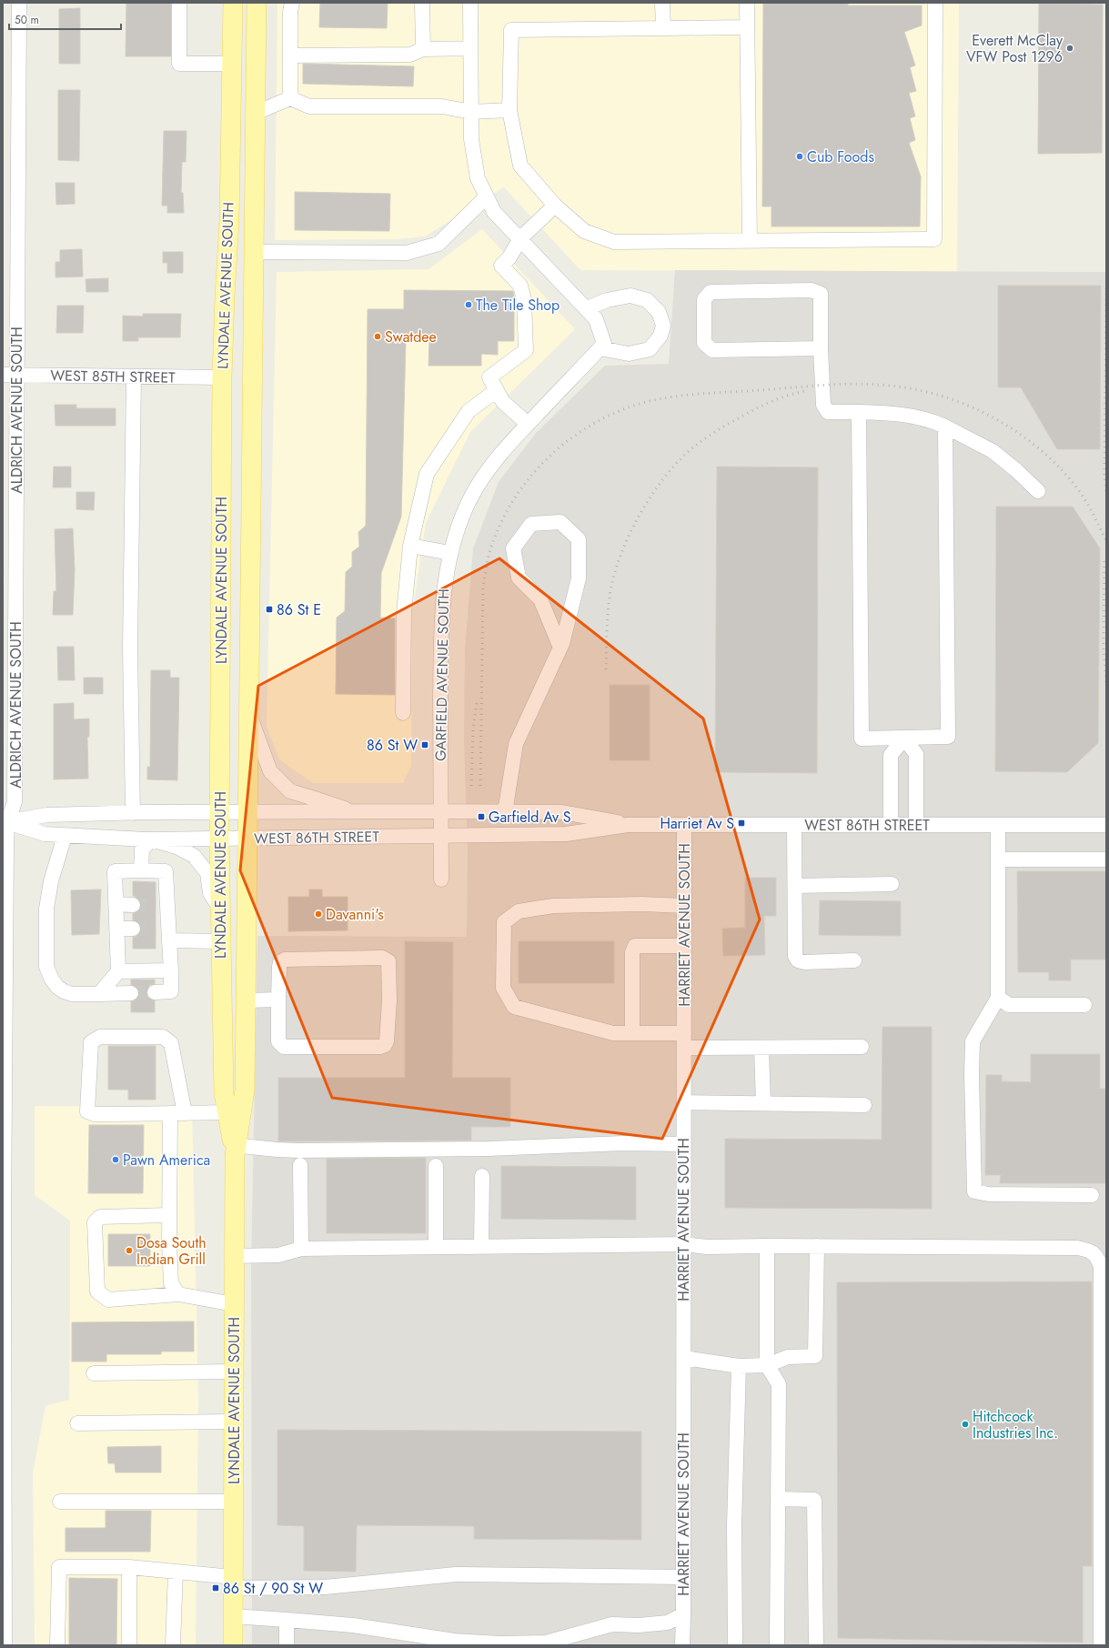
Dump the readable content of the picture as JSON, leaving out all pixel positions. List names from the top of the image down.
{
  "streets": {
    "main road": ["LYNDALE AVENUE SOUTH"],
    "street": [
      "WEST 85TH STREET",
      "ALDRICH AVENUE SOUTH",
      "GARFIELD AVENUE SOUTH",
      "WEST 86TH STREET",
      "HARRIET AVENUE SOUTH"
    ]
  },
  "crossings": [
    ["LYNDALE AVENUE SOUTH", "WEST 85TH STREET"],
    ["LYNDALE AVENUE SOUTH", "WEST 86TH STREET"],
    ["WEST 85TH STREET", "ALDRICH AVENUE SOUTH"],
    ["ALDRICH AVENUE SOUTH", "WEST 86TH STREET"],
    ["GARFIELD AVENUE SOUTH", "WEST 86TH STREET"],
    ["WEST 86TH STREET", "HARRIET AVENUE SOUTH"]
  ],
  "places": {
    "other": [
      "Everett McClay VFW Post 1296",
      "Cub Foods",
      "The Tile Shop",
      "Swatdee",
      "Davanni's",
      "Pawn America",
      "Dosa South Indian Grill",
      "Hitchcock Industries Inc."
    ],
    "transit": [
      "86 St E",
      "86 St W",
      "Garfield Av S",
      "Harriet Av S",
      "86 St / 90 St W"
    ]
  },
  "scale_bar": "50 m"
}
